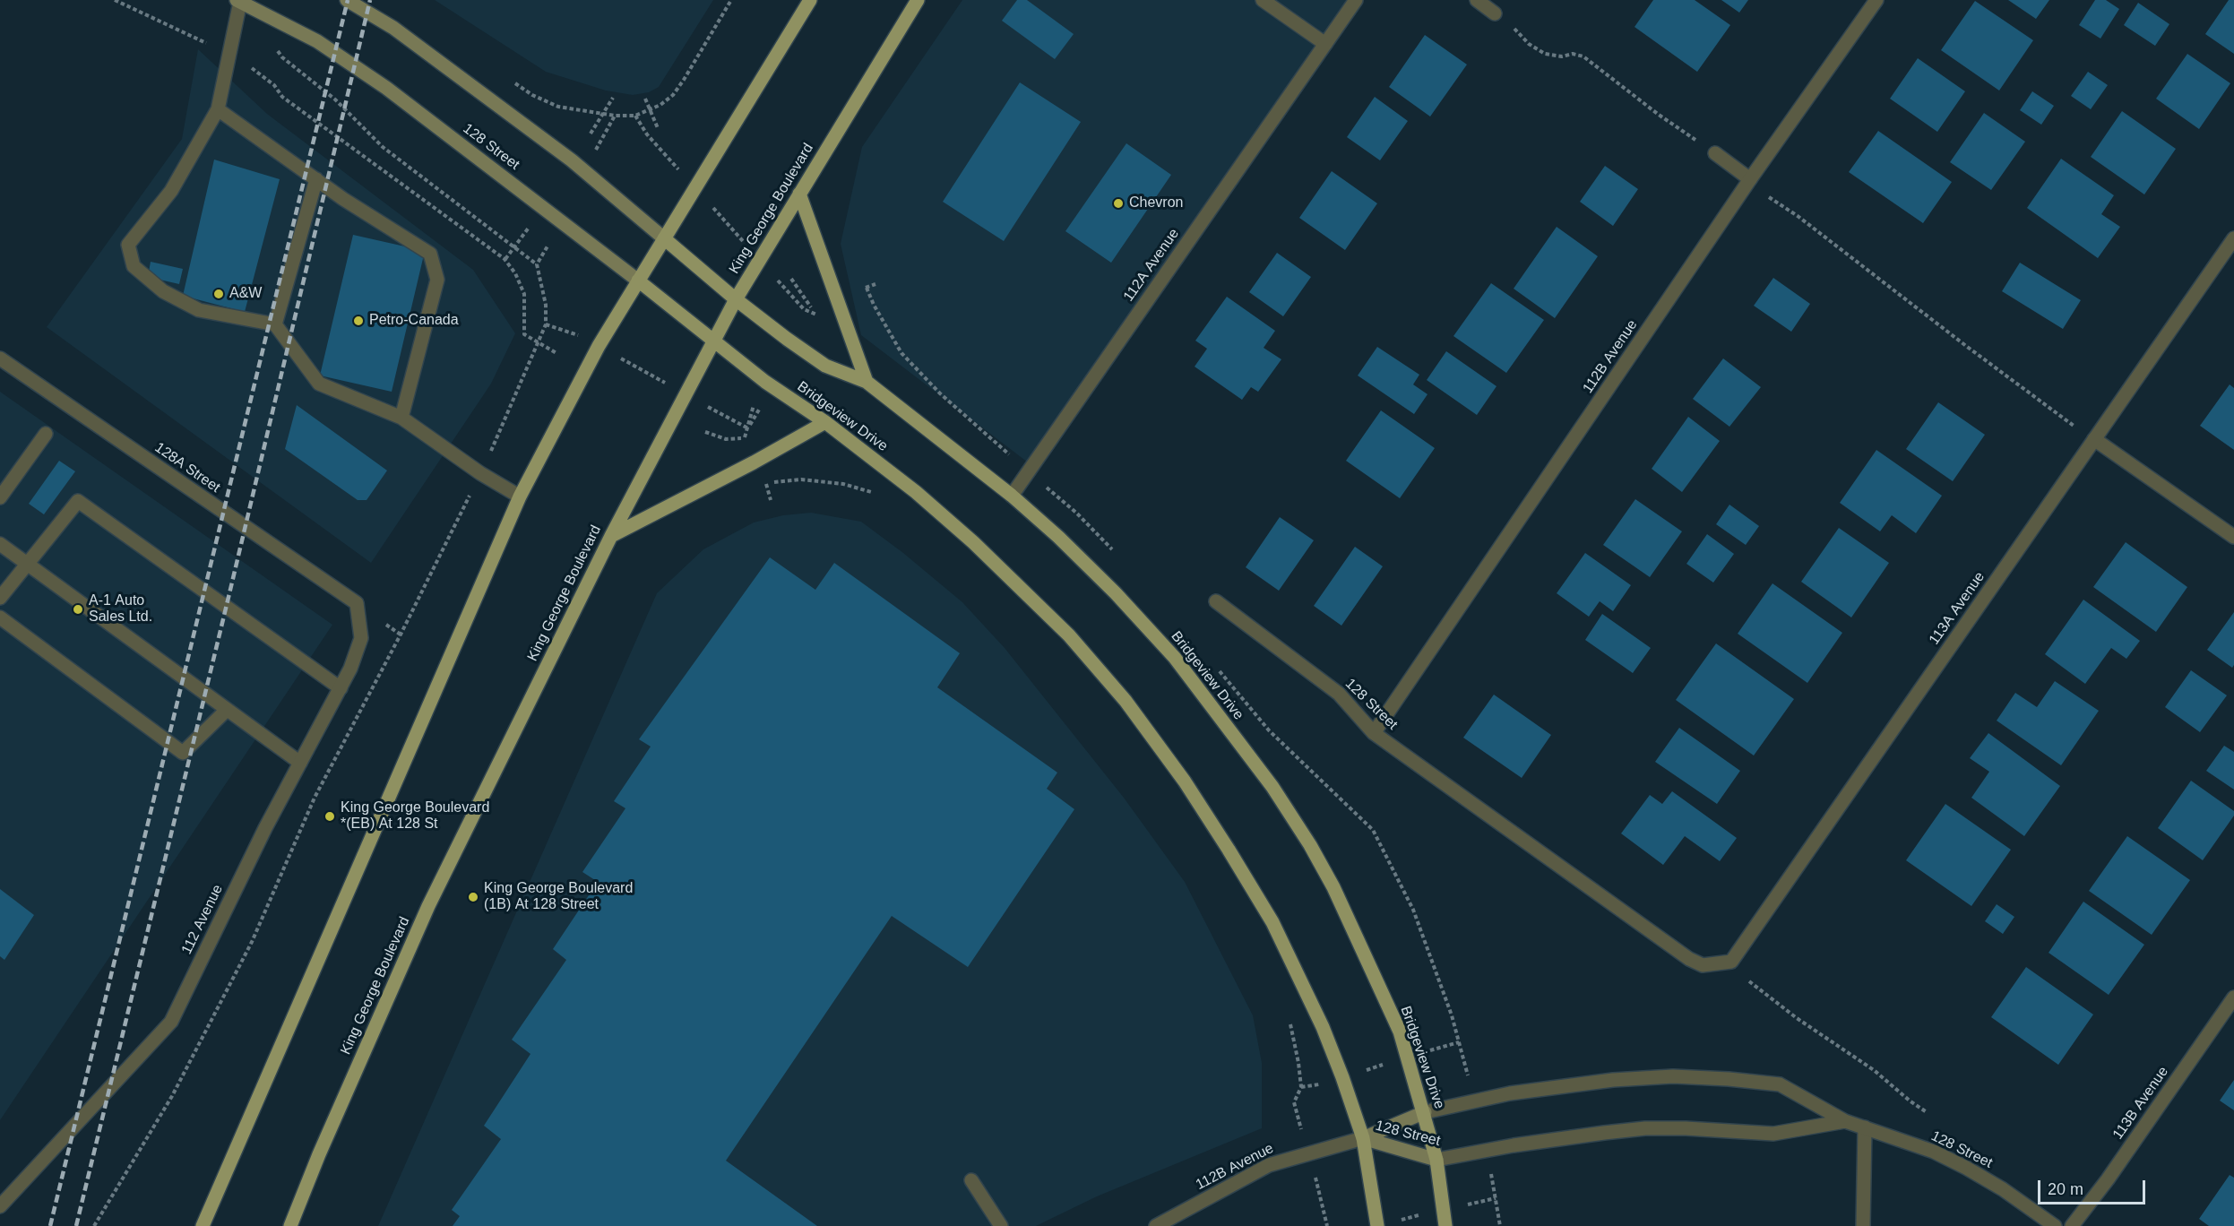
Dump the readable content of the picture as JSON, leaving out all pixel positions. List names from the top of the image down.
{
  "streets": {
    "main road": ["128 Street", "King George Boulevard", "Bridgeview Drive"],
    "street": [
      "112A Avenue",
      "112B Avenue",
      "128A Street",
      "113A Avenue",
      "112 Avenue",
      "113B Avenue"
    ]
  },
  "crossings": [
    ["128 Street", "King George Boulevard"],
    ["128 Street", "112B Avenue"],
    ["128 Street", "Bridgeview Drive"],
    ["128 Street", "113A Avenue"],
    ["King George Boulevard", "Bridgeview Drive"],
    ["112A Avenue", "Bridgeview Drive"],
    ["112B Avenue", "Bridgeview Drive"],
    ["128A Street", "112 Avenue"]
  ],
  "places": [
    "Chevron",
    "A&W",
    "Petro-Canada",
    "A-1 Auto Sales Ltd.",
    "King George Boulevard *(EB) At 128 St",
    "King George Boulevard (1B) At 128 Street"
  ],
  "scale_bar": "20 m"
}
